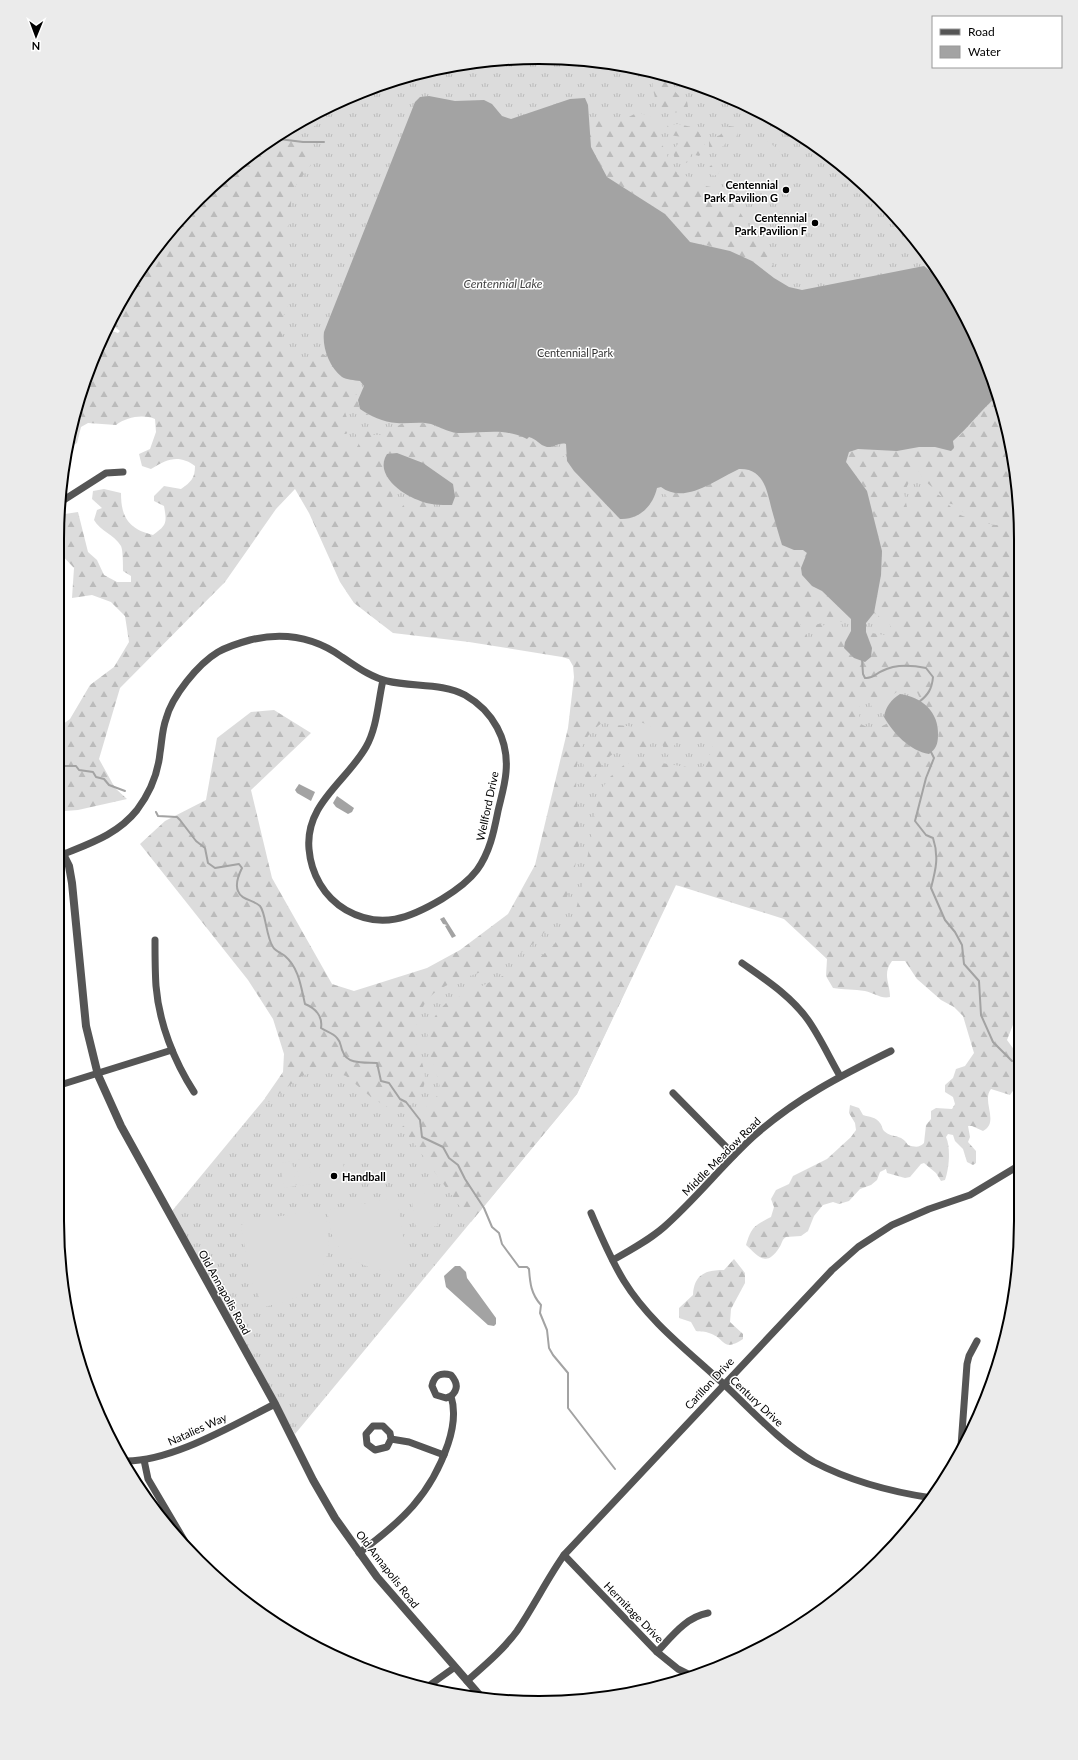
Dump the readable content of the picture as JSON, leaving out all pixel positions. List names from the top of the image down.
{
  "streets": {
    "street": [
      "Wellford Drive",
      "Middle Meadow Road",
      "Old Annapolis Road",
      "Carillon Drive",
      "Century Drive",
      "Natalies Way",
      "Hermitage Drive"
    ]
  },
  "crossings": [
    ["Wellford Drive", "Old Annapolis Road"],
    ["Middle Meadow Road", "Century Drive"],
    ["Old Annapolis Road", "Carillon Drive"],
    ["Old Annapolis Road", "Natalies Way"],
    ["Carillon Drive", "Century Drive"],
    ["Carillon Drive", "Hermitage Drive"]
  ],
  "water": ["Centennial Lake"],
  "parks": ["Centennial Park"],
  "places": ["Centennial Park Pavilion G", "Centennial Park Pavilion F", "Handball"],
  "legend": ["Road", "Water"],
  "north": "bottom"
}
